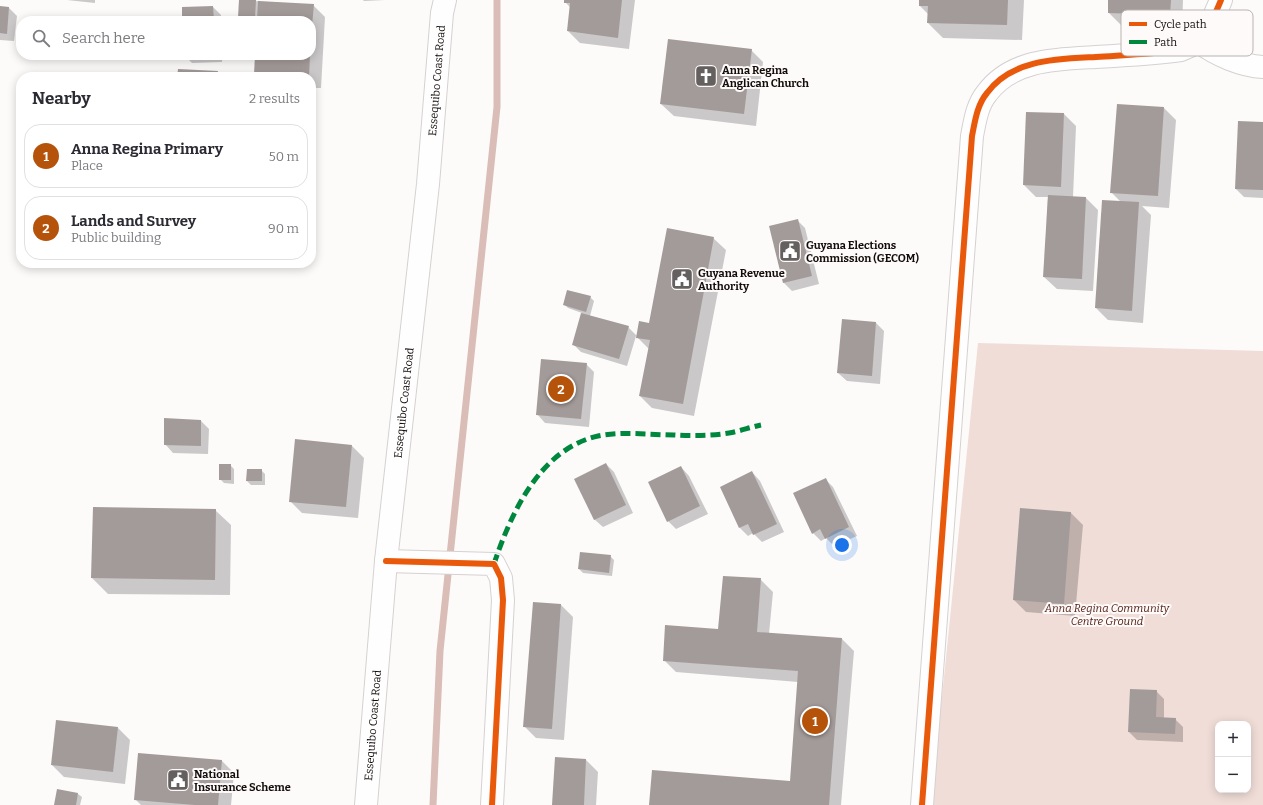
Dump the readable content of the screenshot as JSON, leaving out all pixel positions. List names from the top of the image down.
{
  "streets": {
    "street": ["Essequibo Coast Road"]
  },
  "parks": ["Anna Regina Community Centre Ground"],
  "places": {
    "church": ["Anna Regina Anglican Church"],
    "public building": ["Guyana Elections Commission (GECOM)", "Guyana Revenue Authority", "National Insurance Scheme"]
  },
  "legend": ["Cycle path", "Path"],
  "page": {
    "search": "Search here",
    "heading": ["Nearby", "2 results"],
    "list": [
      {
        "mark": "1",
        "name": "Anna Regina Primary",
        "note": "Place",
        "value": "50 m"
      },
      {
        "mark": "2",
        "name": "Lands and Survey",
        "note": "Public building",
        "value": "90 m"
      }
    ],
    "pins": ["2", "1"],
    "map_buttons": ["+", "−"]
  }
}
